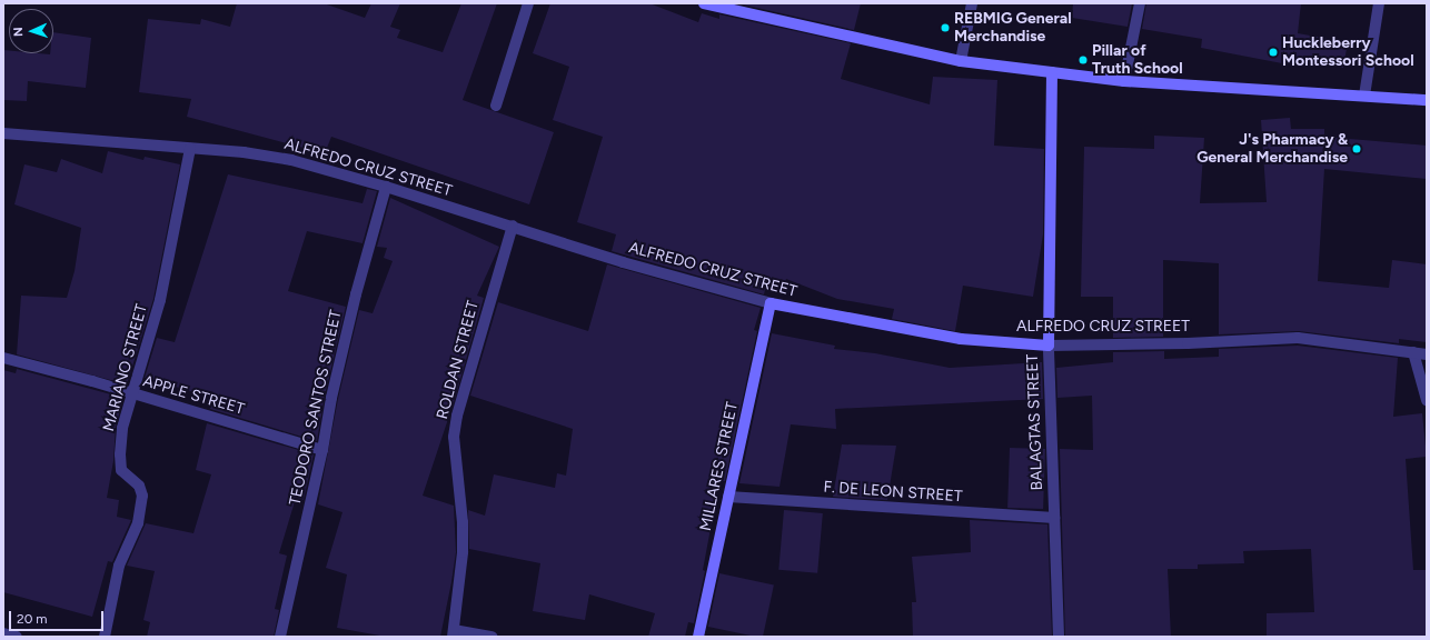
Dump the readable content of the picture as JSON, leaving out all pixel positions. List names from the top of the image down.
{
  "streets": {
    "street": [
      "ALFREDO CRUZ STREET",
      "ROLDAN STREET",
      "MARIANO STREET",
      "APPLE STREET",
      "TEODORO SANTOS STREET",
      "BALAGTAS STREET",
      "MILLARES STREET",
      "F. DE LEON STREET"
    ]
  },
  "crossings": [
    ["ALFREDO CRUZ STREET", "ROLDAN STREET"],
    ["ALFREDO CRUZ STREET", "MARIANO STREET"],
    ["ALFREDO CRUZ STREET", "TEODORO SANTOS STREET"],
    ["ALFREDO CRUZ STREET", "BALAGTAS STREET"],
    ["ALFREDO CRUZ STREET", "MILLARES STREET"],
    ["MARIANO STREET", "APPLE STREET"],
    ["APPLE STREET", "TEODORO SANTOS STREET"],
    ["BALAGTAS STREET", "F. DE LEON STREET"],
    ["MILLARES STREET", "F. DE LEON STREET"]
  ],
  "places": [
    "REBMIG General Merchandise",
    "Huckleberry Montessori School",
    "Pillar of Truth School",
    "J's Pharmacy & General Merchandise"
  ],
  "scale_bar": "20 m",
  "north": "left"
}
